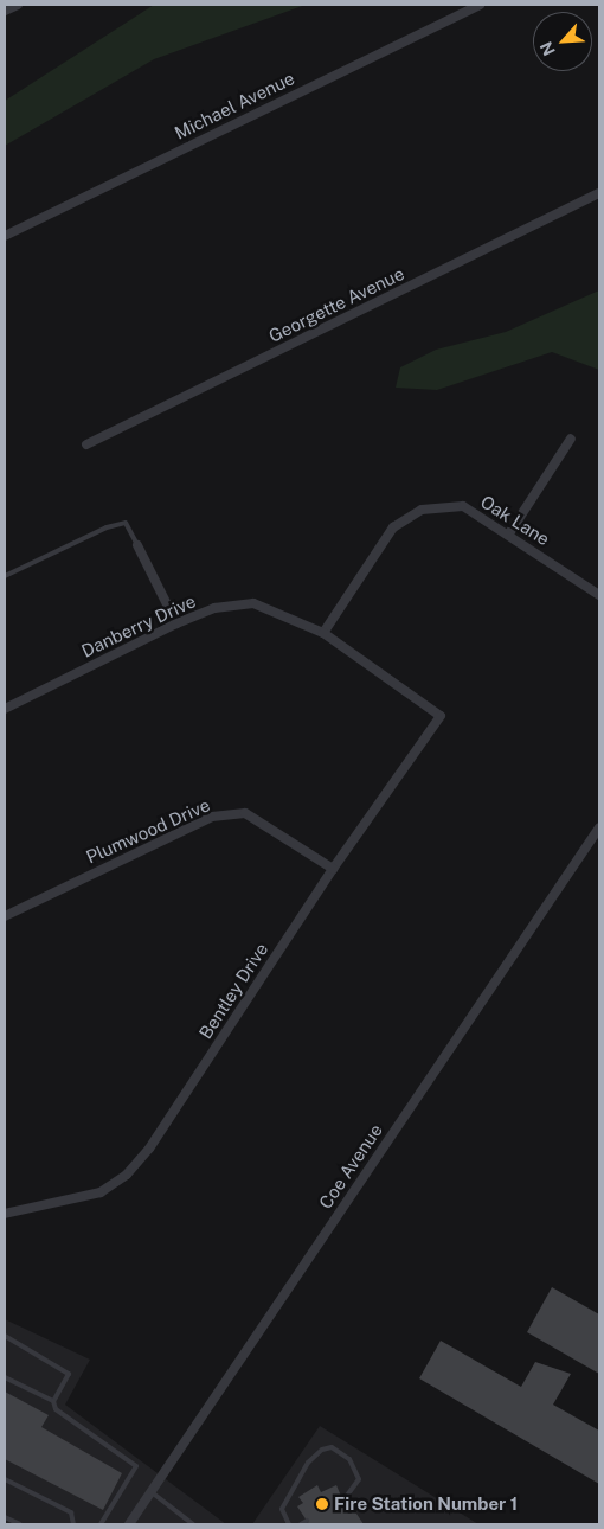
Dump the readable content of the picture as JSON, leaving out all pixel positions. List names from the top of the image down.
{
  "streets": {
    "street": [
      "Michael Avenue",
      "Georgette Avenue",
      "Oak Lane",
      "Danberry Drive",
      "Plumwood Drive",
      "Bentley Drive",
      "Coe Avenue"
    ]
  },
  "crossings": [
    ["Oak Lane", "Danberry Drive"],
    ["Danberry Drive", "Bentley Drive"],
    ["Plumwood Drive", "Bentley Drive"]
  ],
  "places": ["Fire Station Number 1"],
  "north": "bottom left"
}
